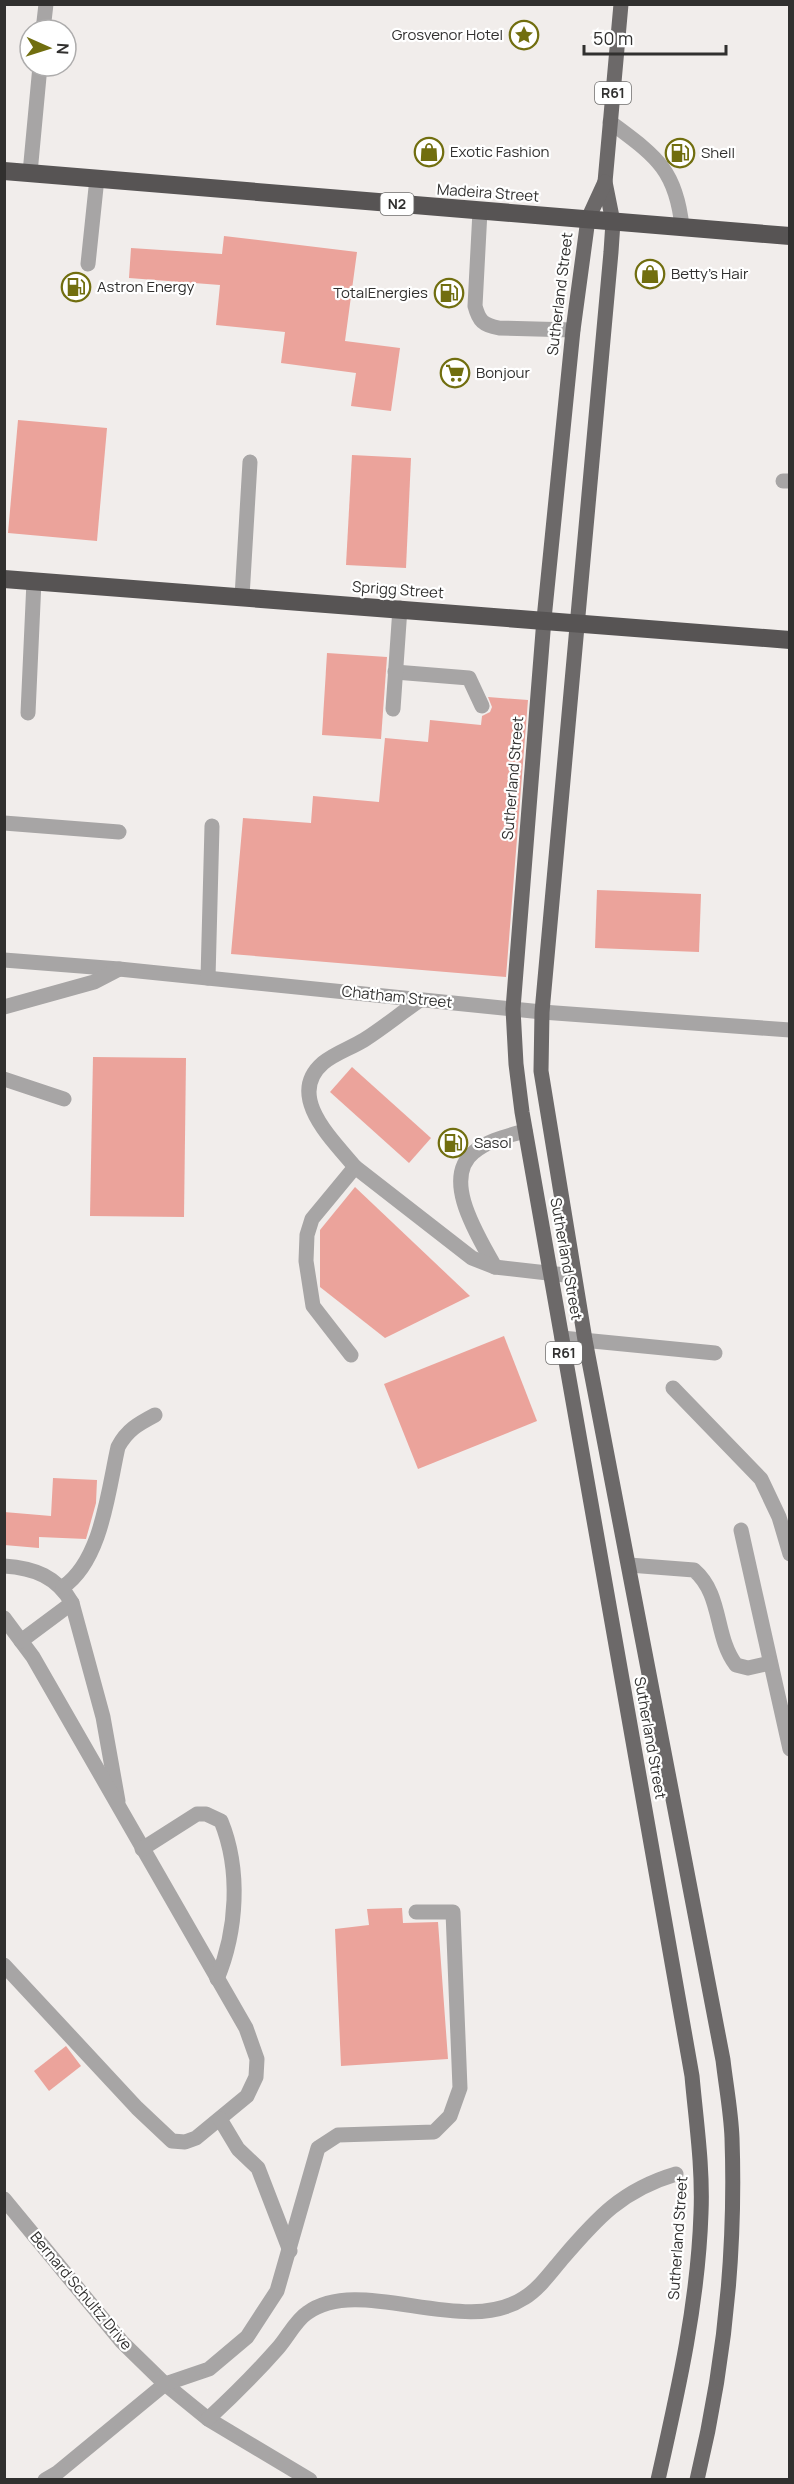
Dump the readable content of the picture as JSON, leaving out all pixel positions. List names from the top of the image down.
{
  "streets": {
    "highway": ["Madeira Street", "N2", "Sprigg Street"],
    "main road": ["R61", "Sutherland Street"],
    "street": ["Chatham Street", "Bernard Schultz Drive"]
  },
  "crossings": [
    ["Madeira Street", "Sutherland Street"],
    ["Sutherland Street", "Sprigg Street"],
    ["Sutherland Street", "Chatham Street"]
  ],
  "places": {
    "place": ["Grosvenor Hotel"],
    "shop": ["Exotic Fashion", "Betty's Hair"],
    "fuel station": [
      "Shell",
      "Astron Energy",
      "TotalEnergies",
      "Sasol"
    ],
    "supermarket": ["Bonjour"]
  },
  "scale_bar": "50 m",
  "north": "right"
}
